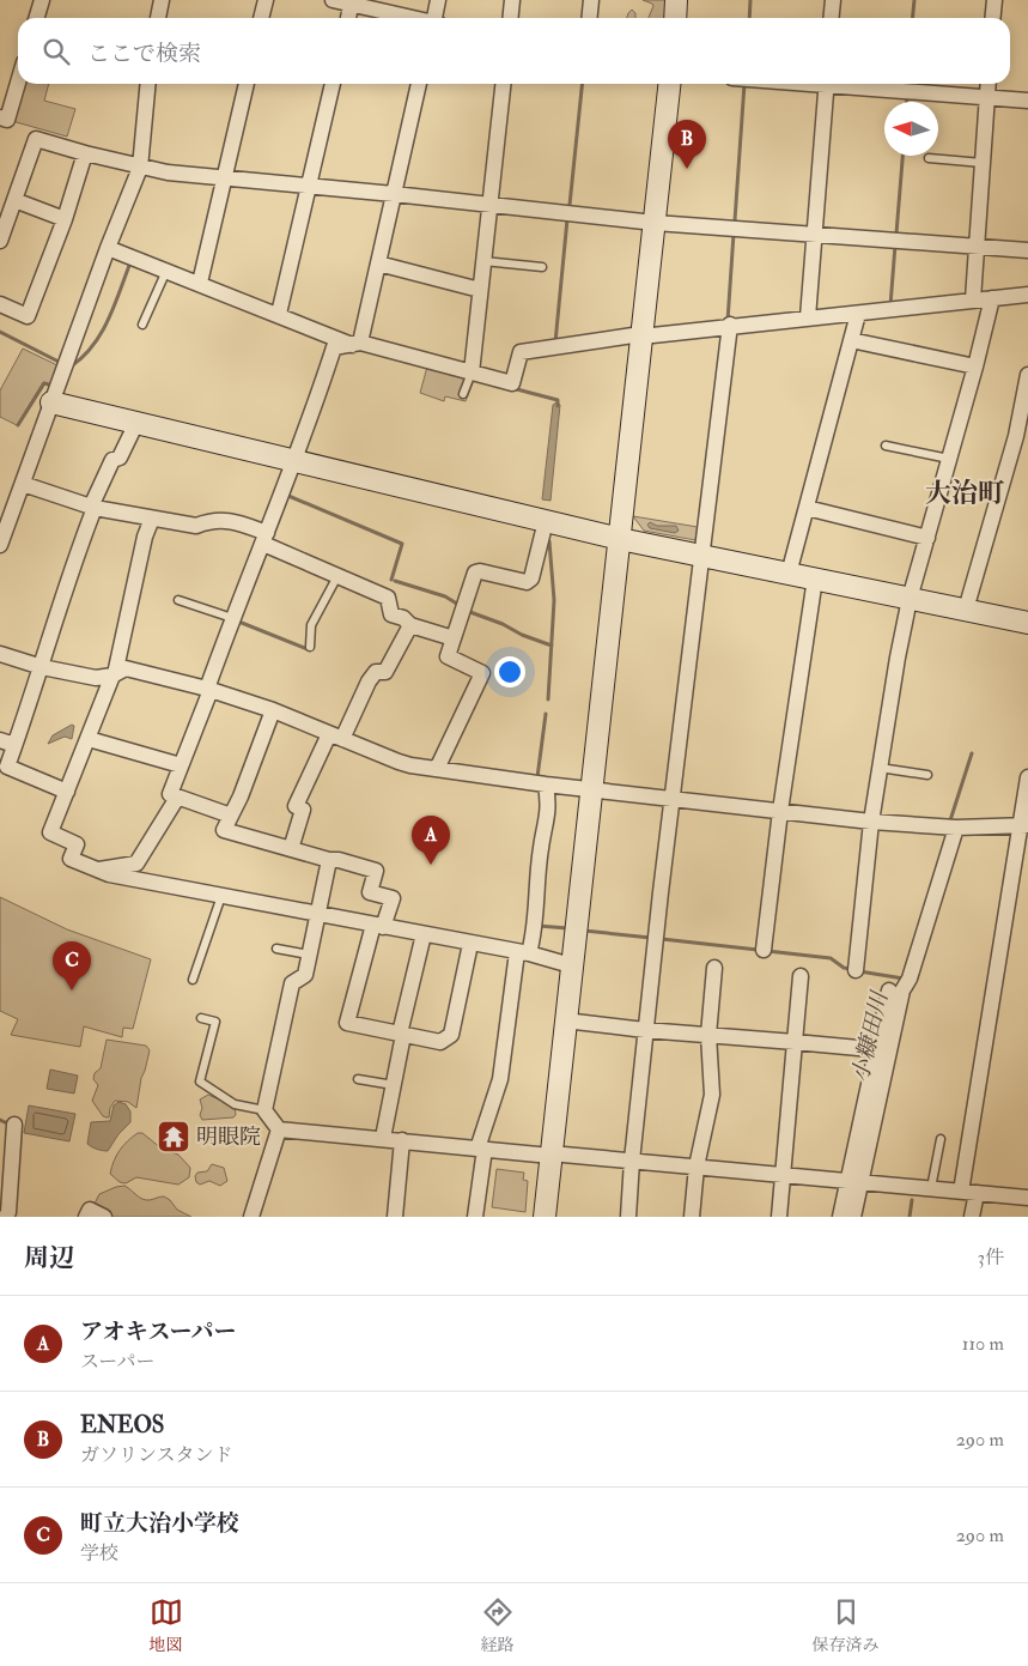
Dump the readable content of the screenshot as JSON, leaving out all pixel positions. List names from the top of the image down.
{
  "districts": ["大治町"],
  "water": ["小糠田川"],
  "places": {
    "temple": ["明眼院"]
  },
  "north": "left",
  "page": {
    "search": "ここで検索",
    "pins": ["B", "A", "C"],
    "heading": ["周辺", "3件"],
    "list": [
      {
        "mark": "A",
        "name": "アオキスーパー",
        "note": "スーパー",
        "value": "110 m"
      },
      {
        "mark": "B",
        "name": "ENEOS",
        "note": "ガソリンスタンド",
        "value": "290 m"
      },
      {
        "mark": "C",
        "name": "町立大治小学校",
        "note": "学校",
        "value": "290 m"
      }
    ],
    "nav": ["地図", "経路", "保存済み"]
  }
}
